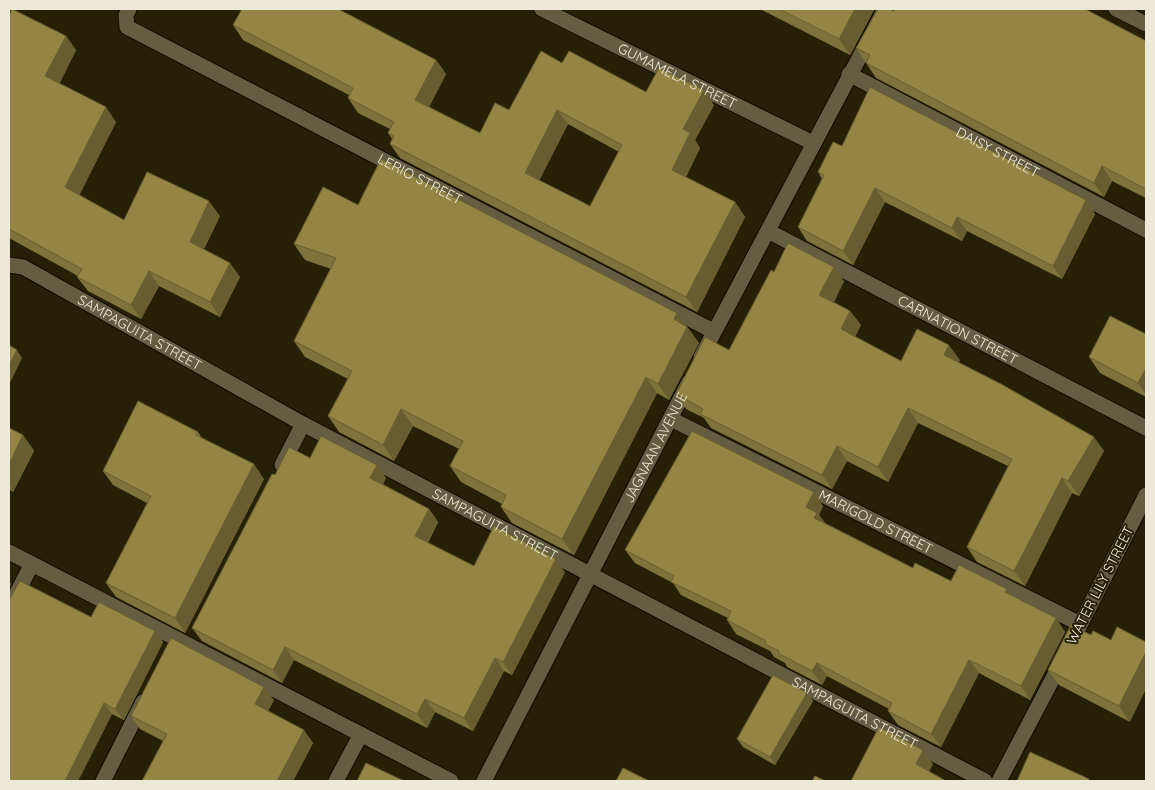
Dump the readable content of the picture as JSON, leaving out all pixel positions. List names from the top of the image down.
{
  "streets": {
    "street": [
      "GUMAMELA STREET",
      "DAISY STREET",
      "LERIO STREET",
      "CARNATION STREET",
      "SAMPAGUITA STREET",
      "JAGNAAN AVENUE",
      "MARIGOLD STREET",
      "WATER LILY STREET"
    ]
  },
  "crossings": [
    ["GUMAMELA STREET", "JAGNAAN AVENUE"],
    ["DAISY STREET", "JAGNAAN AVENUE"],
    ["LERIO STREET", "JAGNAAN AVENUE"],
    ["CARNATION STREET", "JAGNAAN AVENUE"],
    ["SAMPAGUITA STREET", "JAGNAAN AVENUE"],
    ["JAGNAAN AVENUE", "MARIGOLD STREET"],
    ["MARIGOLD STREET", "WATER LILY STREET"]
  ]
}
